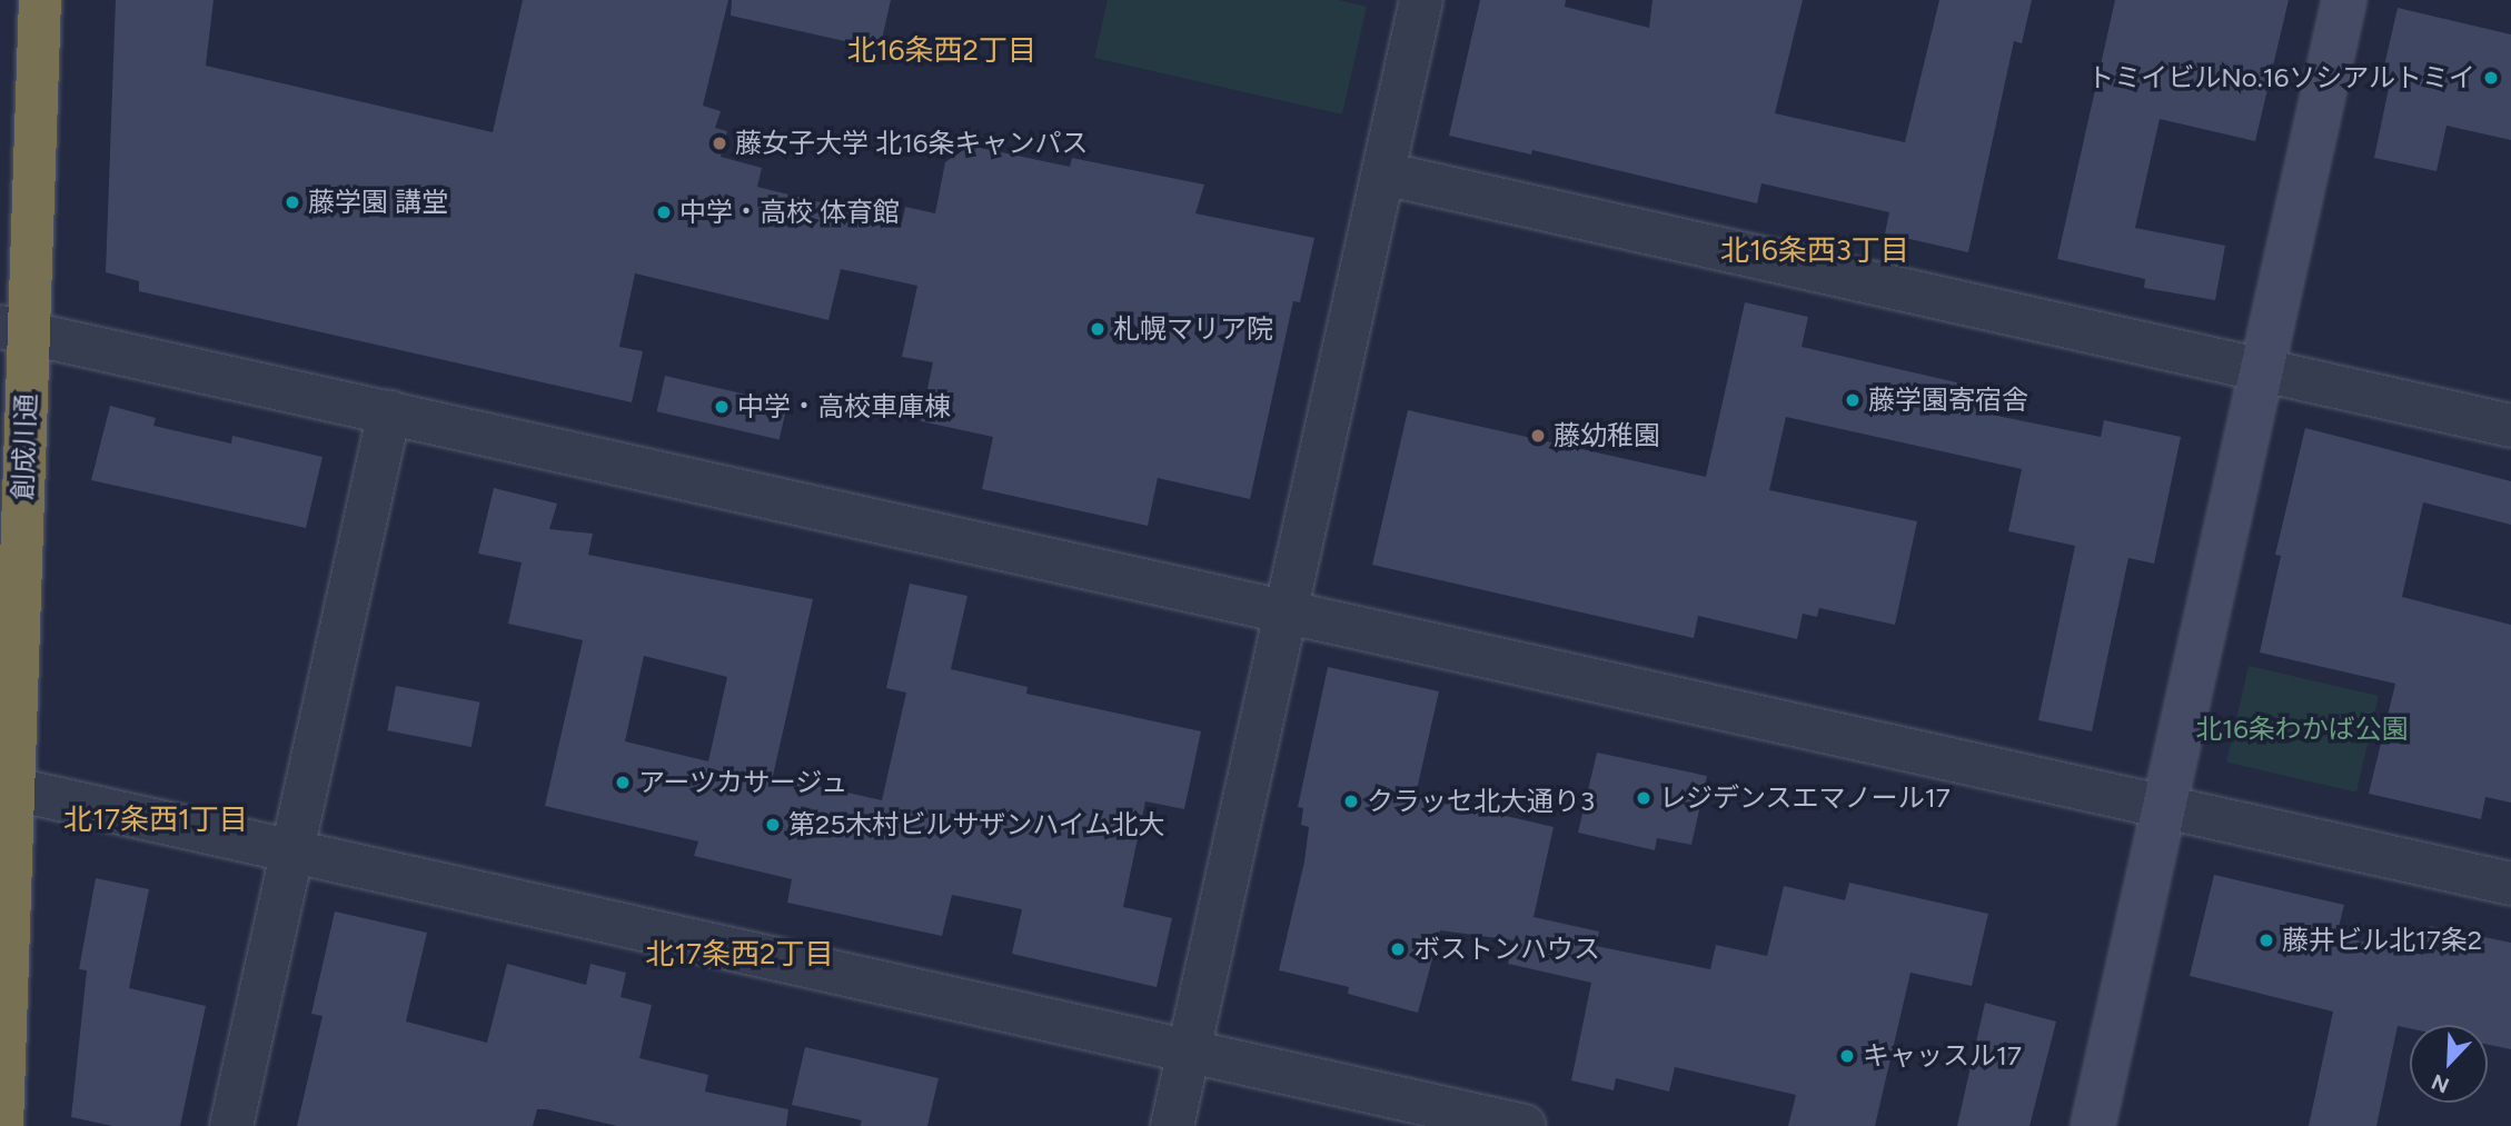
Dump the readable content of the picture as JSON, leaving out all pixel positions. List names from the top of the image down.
{
  "streets": {
    "highway": ["創成川通"]
  },
  "districts": [
    "北16条西2丁目",
    "北16条西3丁目",
    "北17条西1丁目",
    "北17条西2丁目"
  ],
  "parks": ["北16条わかば公園"],
  "places": [
    "トミイビルNo.16ソシアルトミイ",
    "藤女子大学 北16条キャンパス",
    "藤学園 講堂",
    "中学・高校 体育館",
    "札幌マリア院",
    "藤学園寄宿舎",
    "中学・高校車庫棟",
    "藤幼稚園",
    "アーツカサージュ",
    "レジデンスエマノール17",
    "クラッセ北大通り3",
    "第25木村ビルサザンハイム北大",
    "藤井ビル北17条2",
    "ボストンハウス",
    "キャッスル17"
  ],
  "north": "bottom left"
}
